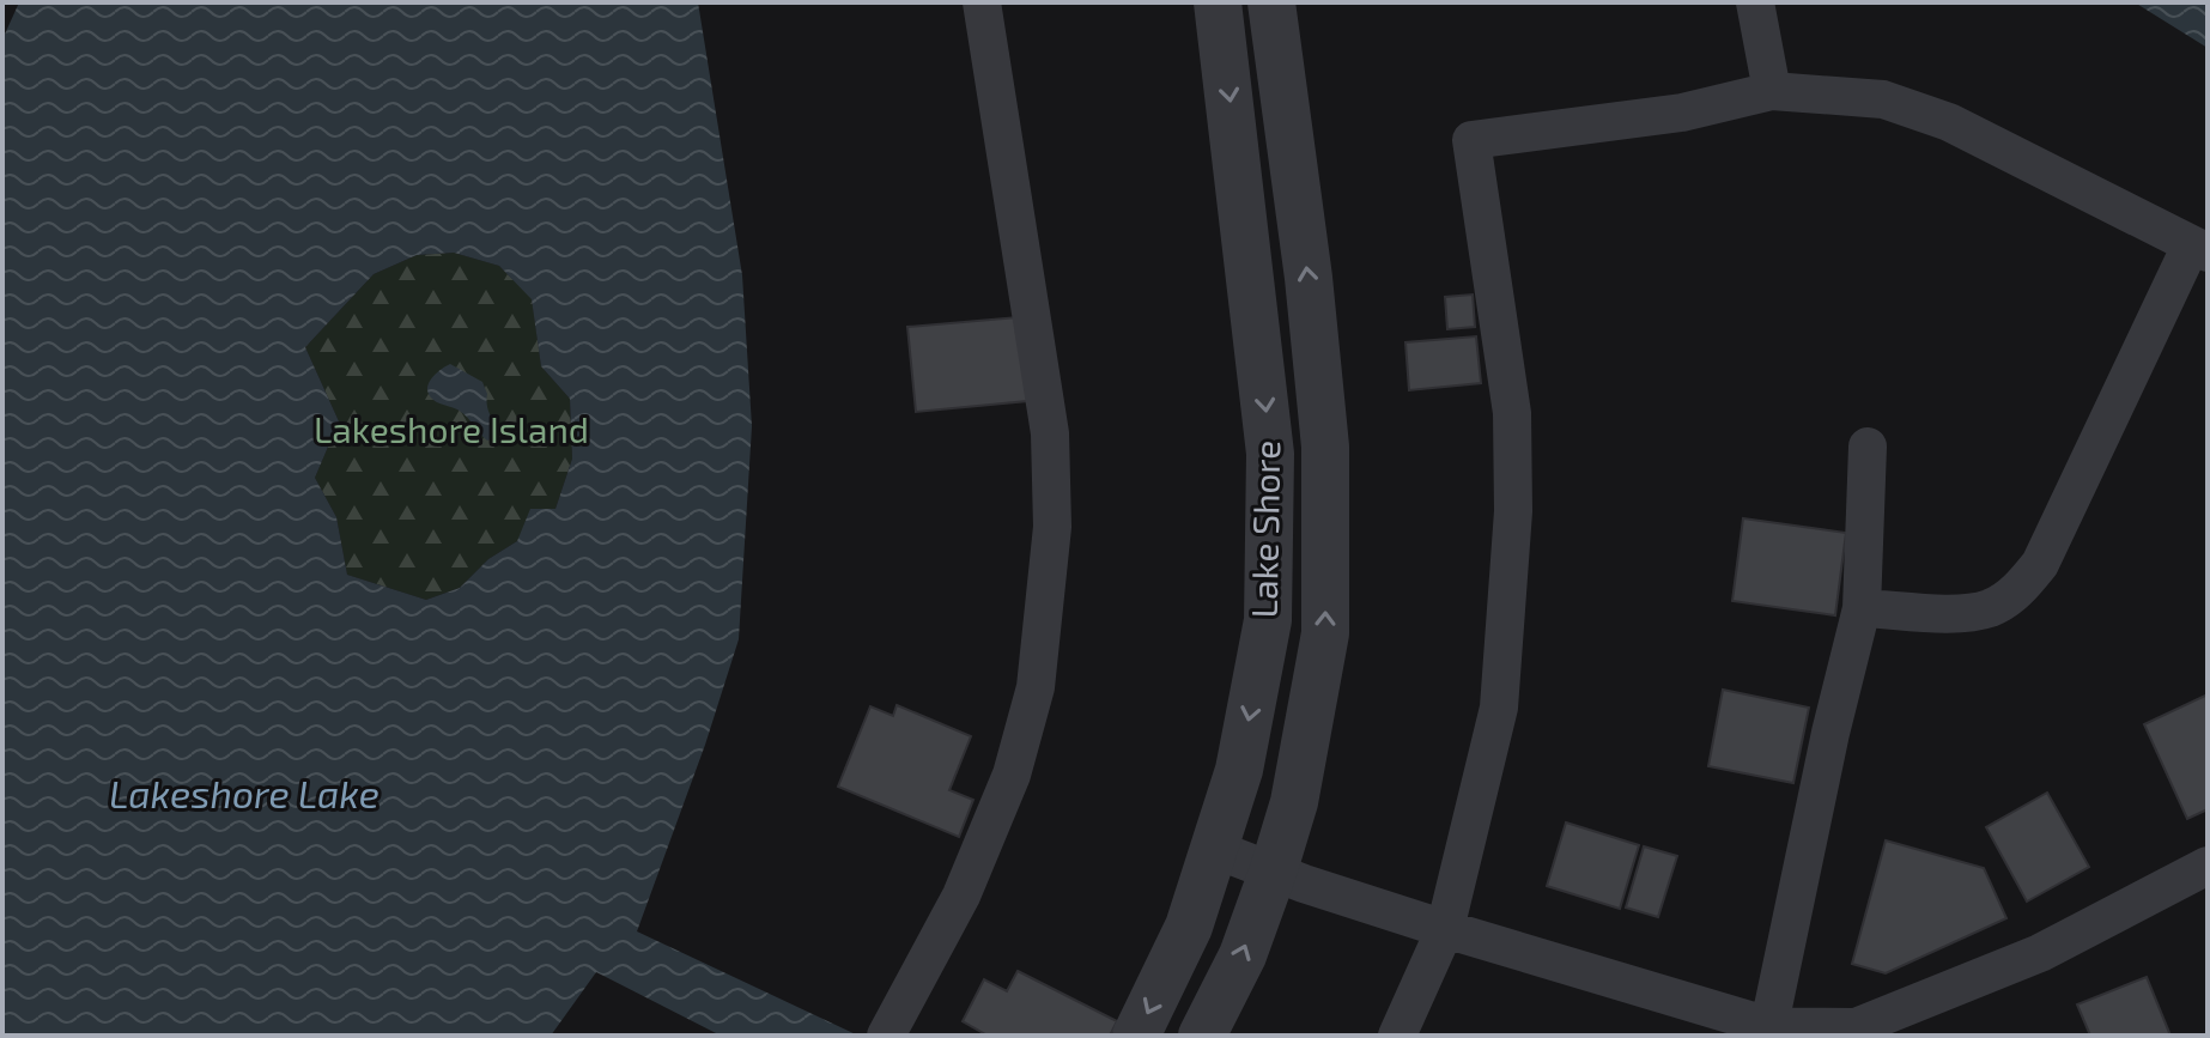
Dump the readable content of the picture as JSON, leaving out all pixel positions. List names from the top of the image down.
{
  "streets": {
    "street": ["Lake Shore"]
  },
  "water": ["Lakeshore Lake"],
  "parks": ["Lakeshore Island"]
}
